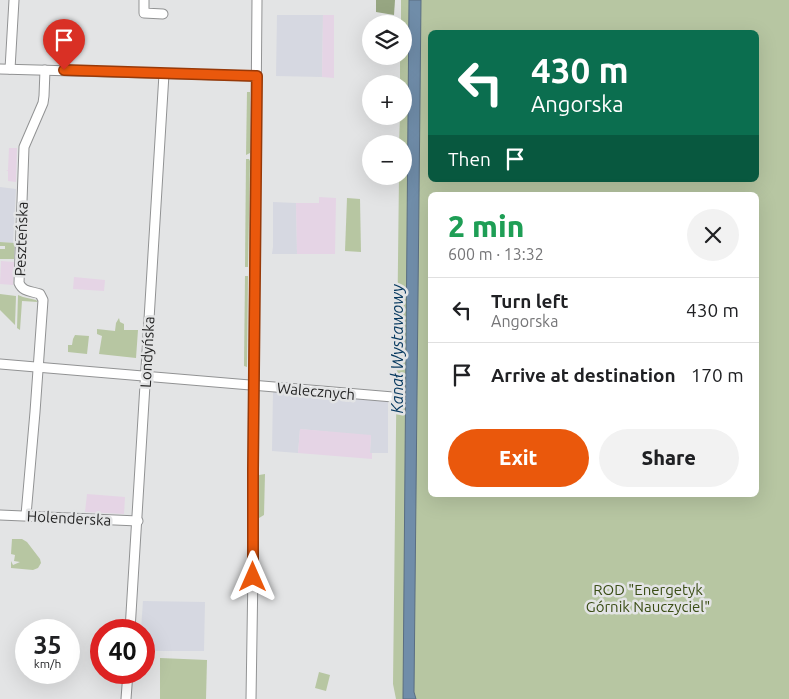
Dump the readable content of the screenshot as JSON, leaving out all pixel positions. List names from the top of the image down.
{
  "streets": {
    "street": [
      "Peszteńska",
      "Londyńska",
      "Walecznych",
      "Holenderska"
    ]
  },
  "crossings": [
    ["Peszteńska", "Walecznych"],
    ["Peszteńska", "Holenderska"],
    ["Londyńska", "Walecznych"],
    ["Londyńska", "Holenderska"]
  ],
  "water": ["Kanał Wystawowy"],
  "parks": ["ROD \"Energetyk Górnik Nauczyciel\""],
  "page": {
    "map_buttons": ["+", "−"],
    "turn": ["430 m", "Angorska"],
    "then": "Then",
    "heading": ["2 min", "600 m · 13:32"],
    "list": [
      {
        "name": "Turn left",
        "note": "Angorska",
        "value": "430 m"
      },
      {
        "name": "Arrive at destination",
        "value": "170 m"
      }
    ],
    "buttons": ["Exit", "Share"],
    "speed": "35 km/h",
    "limit": "40"
  }
}
